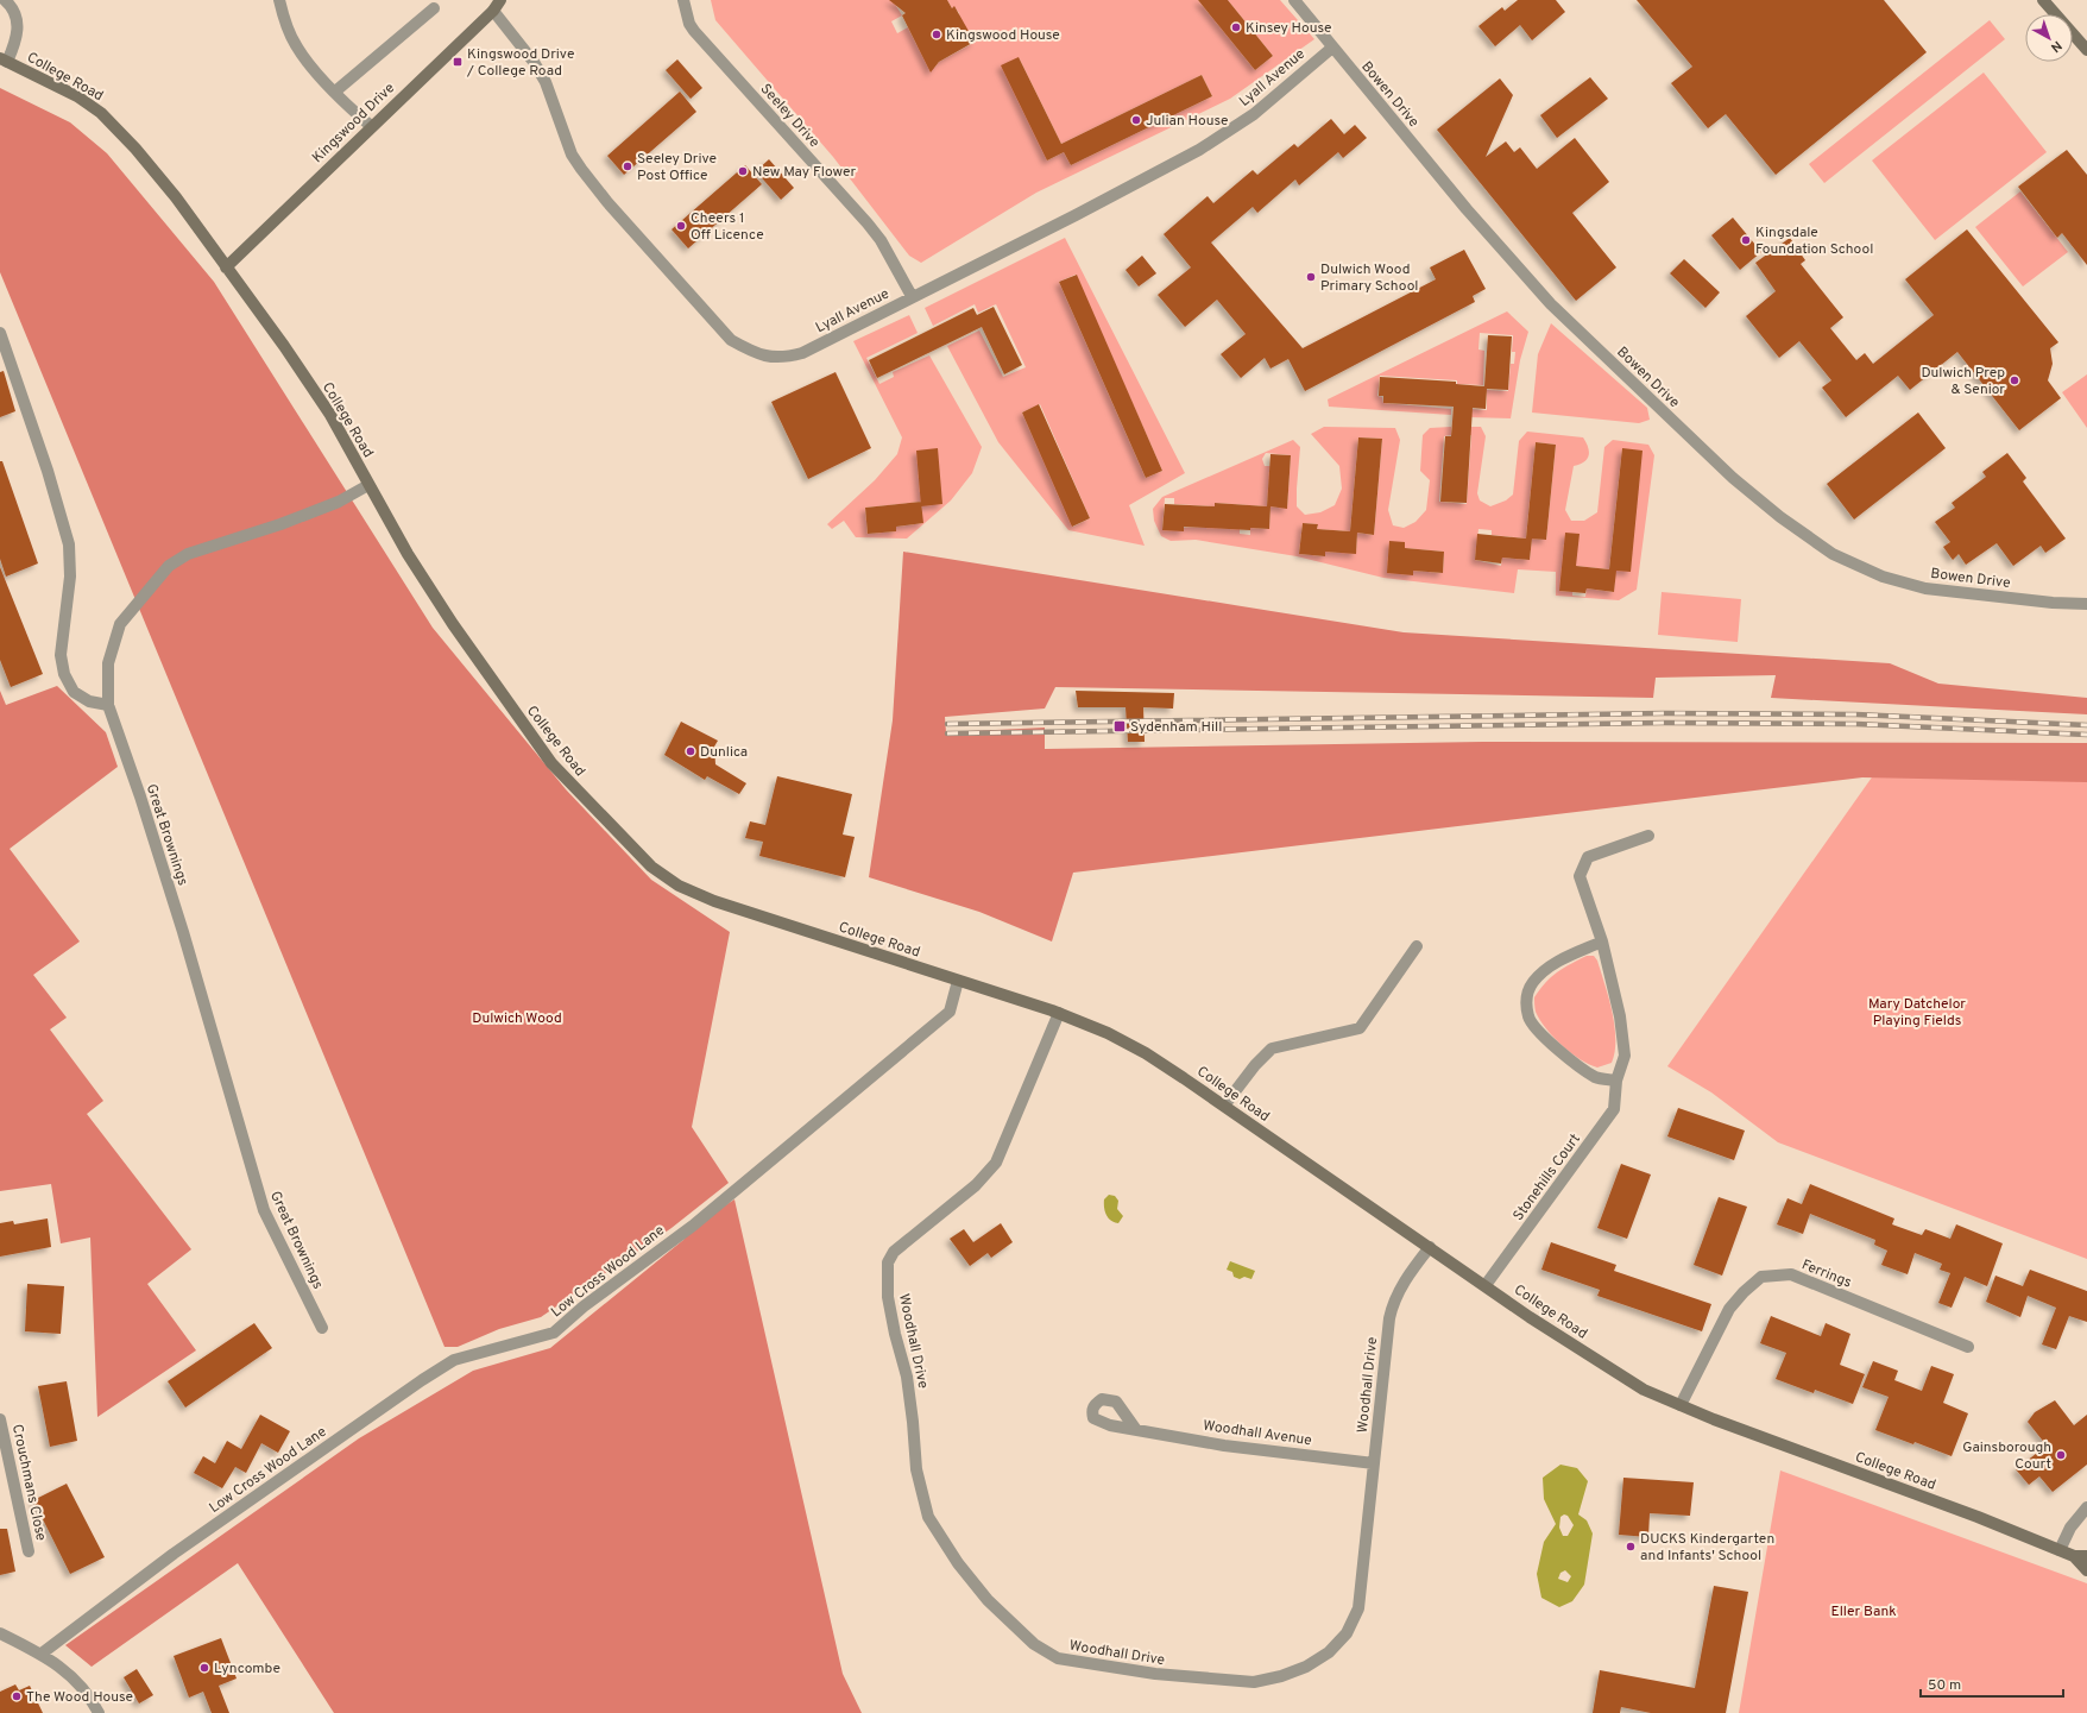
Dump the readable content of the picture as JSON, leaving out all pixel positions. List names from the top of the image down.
{
  "streets": {
    "street": [
      "College Road",
      "Lyall Avenue",
      "Bowen Drive",
      "Seeley Drive",
      "Kingswood Drive",
      "Great Brownings",
      "Stonehills Court",
      "Low Cross Wood Lane",
      "Ferrings",
      "Woodhall Drive",
      "Woodhall Avenue",
      "Crouchmans Close"
    ]
  },
  "crossings": [
    ["College Road", "Kingswood Drive"],
    ["College Road", "Great Brownings"],
    ["College Road", "Stonehills Court"],
    ["College Road", "Low Cross Wood Lane"],
    ["College Road", "Ferrings"],
    ["College Road", "Woodhall Drive"],
    ["Lyall Avenue", "Bowen Drive"],
    ["Lyall Avenue", "Seeley Drive"],
    ["Lyall Avenue", "Kingswood Drive"],
    ["Woodhall Drive", "Woodhall Avenue"]
  ],
  "parks": ["Mary Datchelor Playing Fields", "Dulwich Wood", "Eller Bank"],
  "places": {
    "other": [
      "Kinsey House",
      "Kingswood House",
      "Julian House",
      "Seeley Drive Post Office",
      "New May Flower",
      "Cheers 1 Off Licence",
      "Kingsdale Foundation School",
      "Dulwich Wood Primary School",
      "Dulwich Prep & Senior",
      "Dunlica",
      "Gainsborough Court",
      "DUCKS Kindergarten and Infants' School",
      "Lyncombe",
      "The Wood House"
    ],
    "transit": ["Kingswood Drive / College Road", "Sydenham Hill"]
  },
  "scale_bar": "50 m",
  "north": "bottom right"
}
